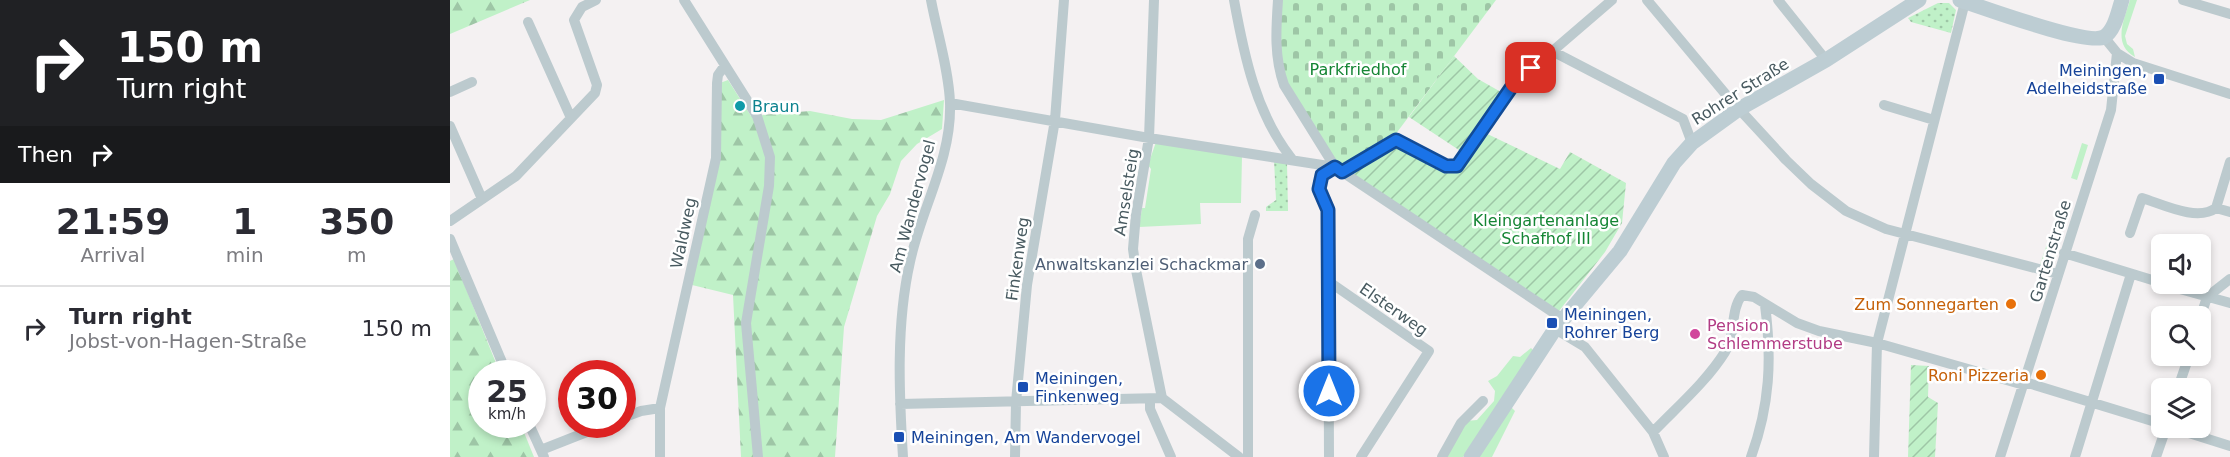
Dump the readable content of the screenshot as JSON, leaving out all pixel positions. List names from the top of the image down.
{
  "streets": {
    "main road": ["Rohrer Straße"],
    "street": [
      "Amselsteig",
      "Am Wandervogel",
      "Waldweg",
      "Gartenstraße",
      "Finkenweg",
      "Elsterweg"
    ]
  },
  "parks": ["Parkfriedhof", "Kleingartenanlage Schafhof III"],
  "places": {
    "transit": [
      "Meiningen, Adelheidstraße",
      "Meiningen, Rohrer Berg",
      "Meiningen, Finkenweg",
      "Meiningen, Am Wandervogel"
    ],
    "other": [
      "Braun",
      "Anwaltskanzlei Schackmar",
      "Zum Sonnegarten",
      "Pension Schlemmerstube",
      "Roni Pizzeria"
    ]
  },
  "page": {
    "turn": ["150 m", "Turn right"],
    "then": "Then",
    "eta": [
      "21:59",
      "Arrival",
      "1",
      "min",
      "350",
      "m"
    ],
    "list": [
      {
        "name": "Turn right",
        "note": "Jobst-von-Hagen-Straße",
        "value": "150 m"
      }
    ],
    "speed": "25 km/h",
    "limit": "30"
  }
}
